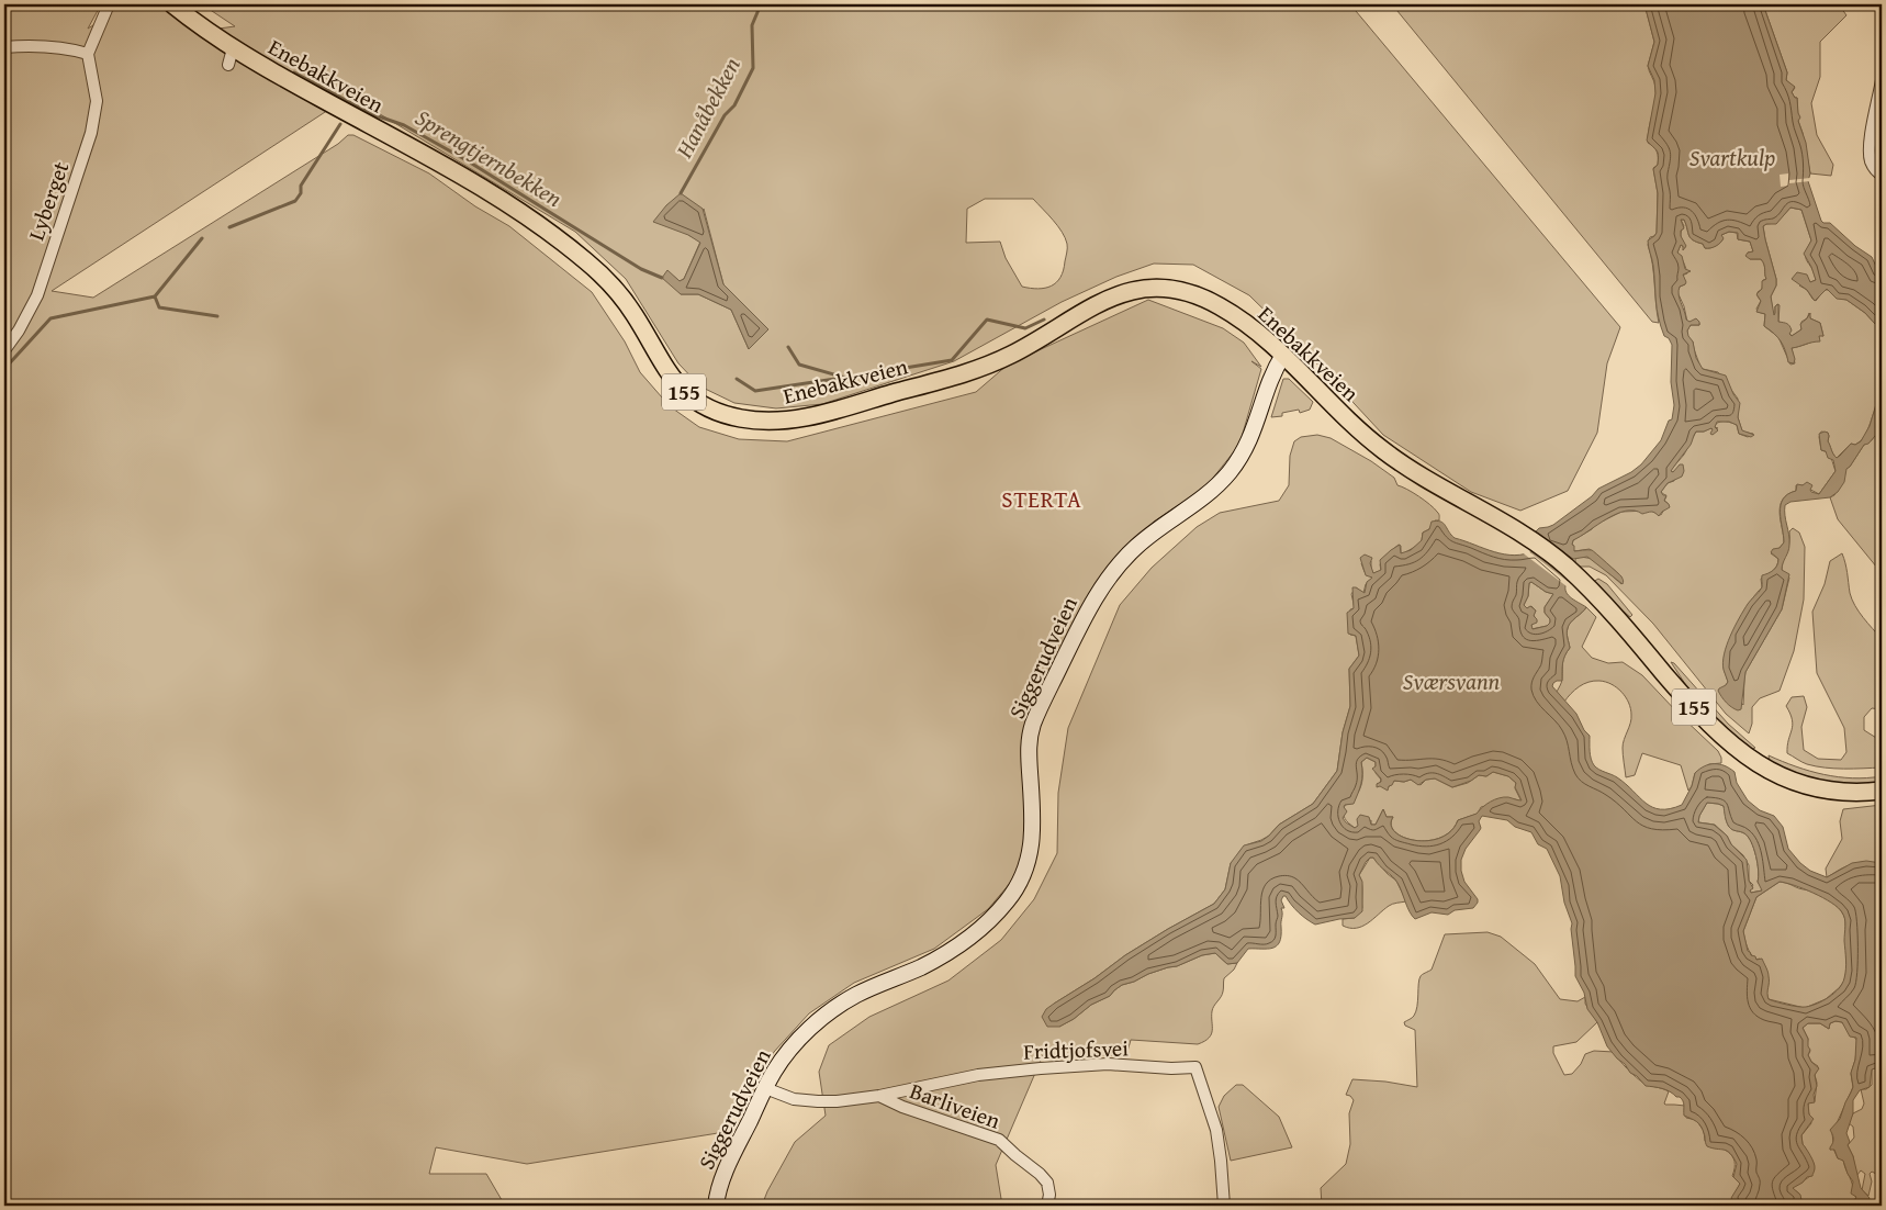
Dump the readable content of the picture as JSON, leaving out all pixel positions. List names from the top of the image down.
{
  "streets": {
    "main road": ["Enebakkveien", "155", "Siggerudveien"],
    "street": ["Lyberget", "Fridtjofsvei", "Barliveien"]
  },
  "crossings": [
    ["Enebakkveien", "Siggerudveien"],
    ["Siggerudveien", "Fridtjofsvei"],
    ["Fridtjofsvei", "Barliveien"]
  ],
  "districts": ["STERTA"],
  "water": [
    "Hanåbekken",
    "Sprengtjernbekken",
    "Svartkulp",
    "Sværsvann"
  ]
}
